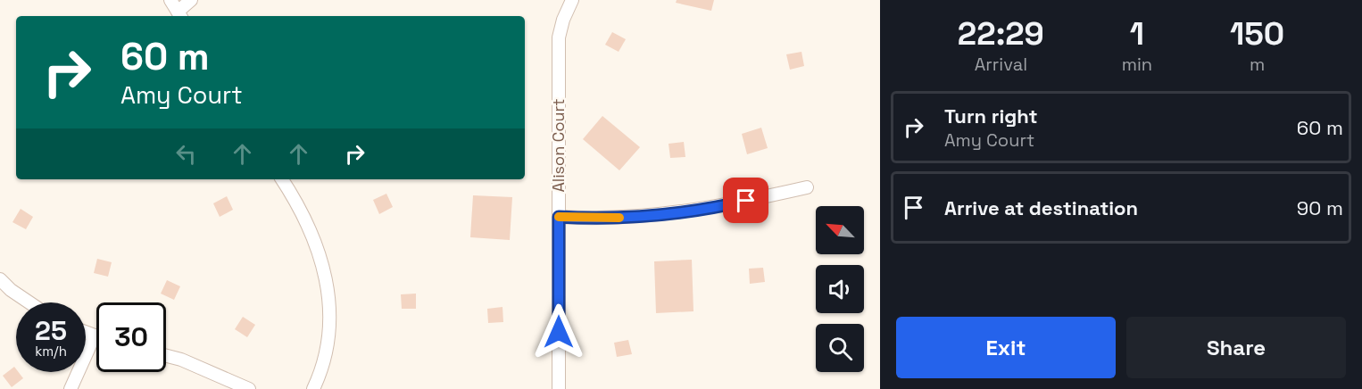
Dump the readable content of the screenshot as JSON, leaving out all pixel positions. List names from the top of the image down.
{
  "streets": {
    "street": ["Alison Court"]
  },
  "north": "top left",
  "page": {
    "eta": [
      "22:29",
      "Arrival",
      "1",
      "min",
      "150",
      "m"
    ],
    "turn": ["60 m", "Amy Court"],
    "list": [
      {
        "name": "Turn right",
        "note": "Amy Court",
        "value": "60 m"
      },
      {
        "name": "Arrive at destination",
        "value": "90 m"
      }
    ],
    "speed": "25 km/h",
    "limit": "30",
    "buttons": ["Exit", "Share"]
  }
}
